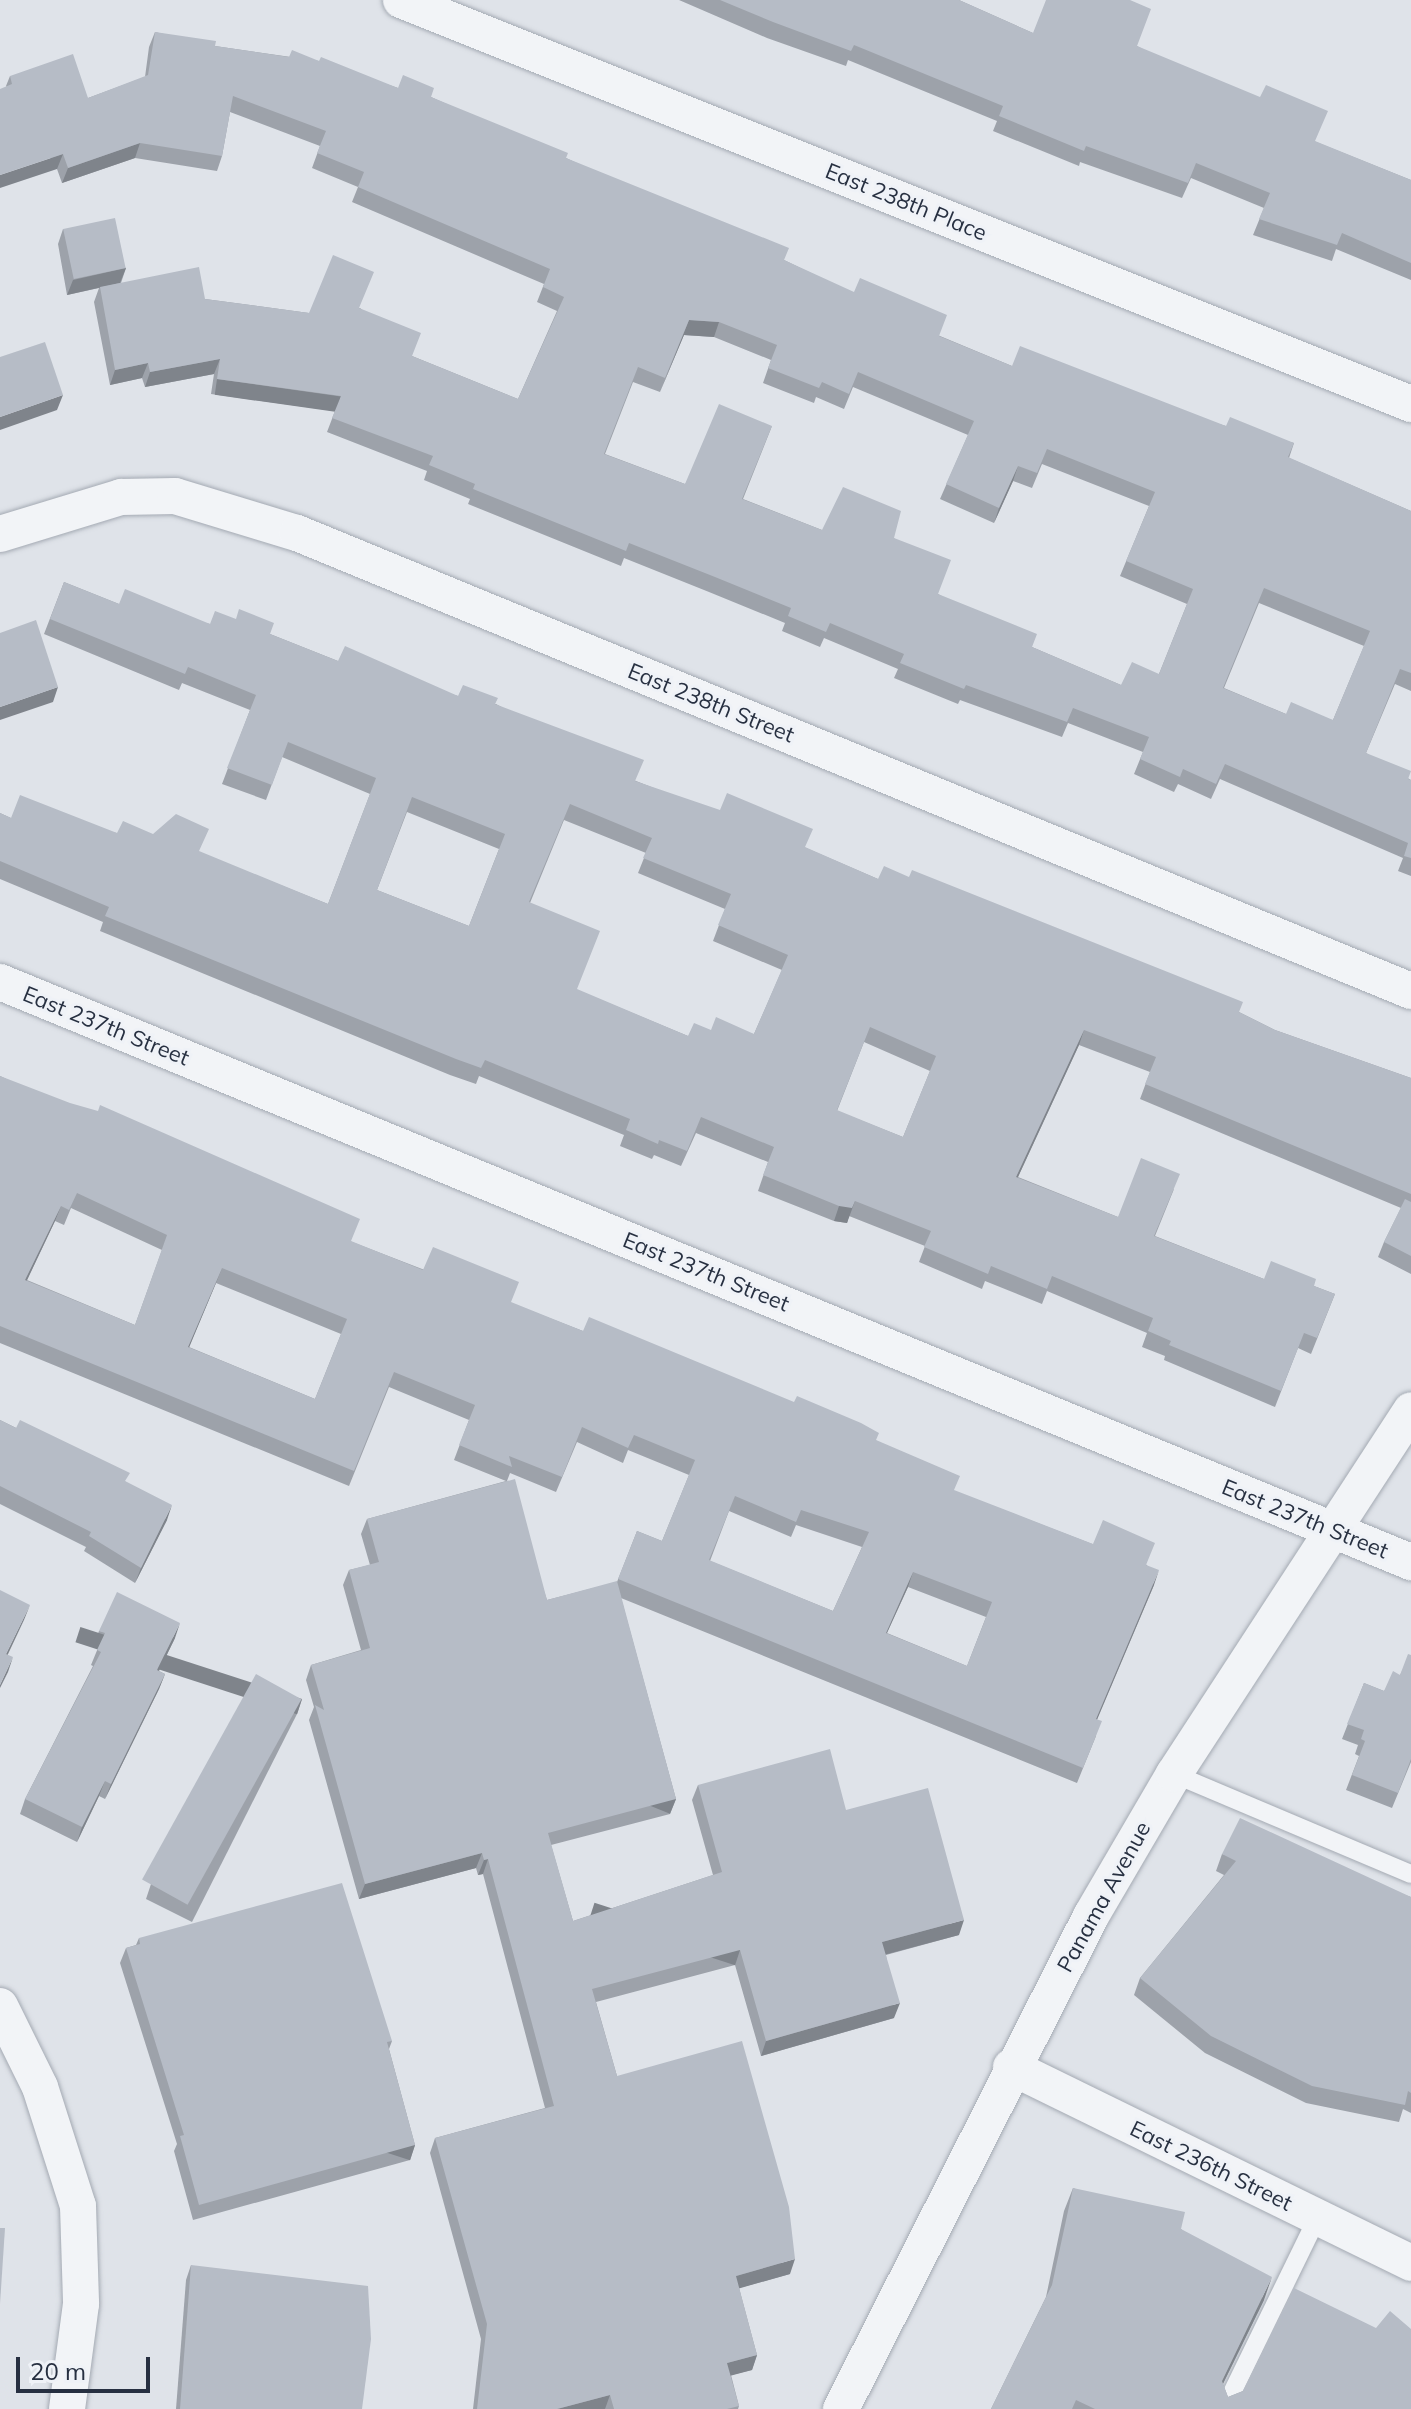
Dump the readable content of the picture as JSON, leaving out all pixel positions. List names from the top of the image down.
{
  "streets": {
    "street": [
      "East 238th Place",
      "East 238th Street",
      "East 237th Street",
      "Panama Avenue",
      "East 236th Street"
    ]
  },
  "crossings": [
    ["East 237th Street", "Panama Avenue"],
    ["Panama Avenue", "East 236th Street"]
  ],
  "scale_bar": "20 m"
}
